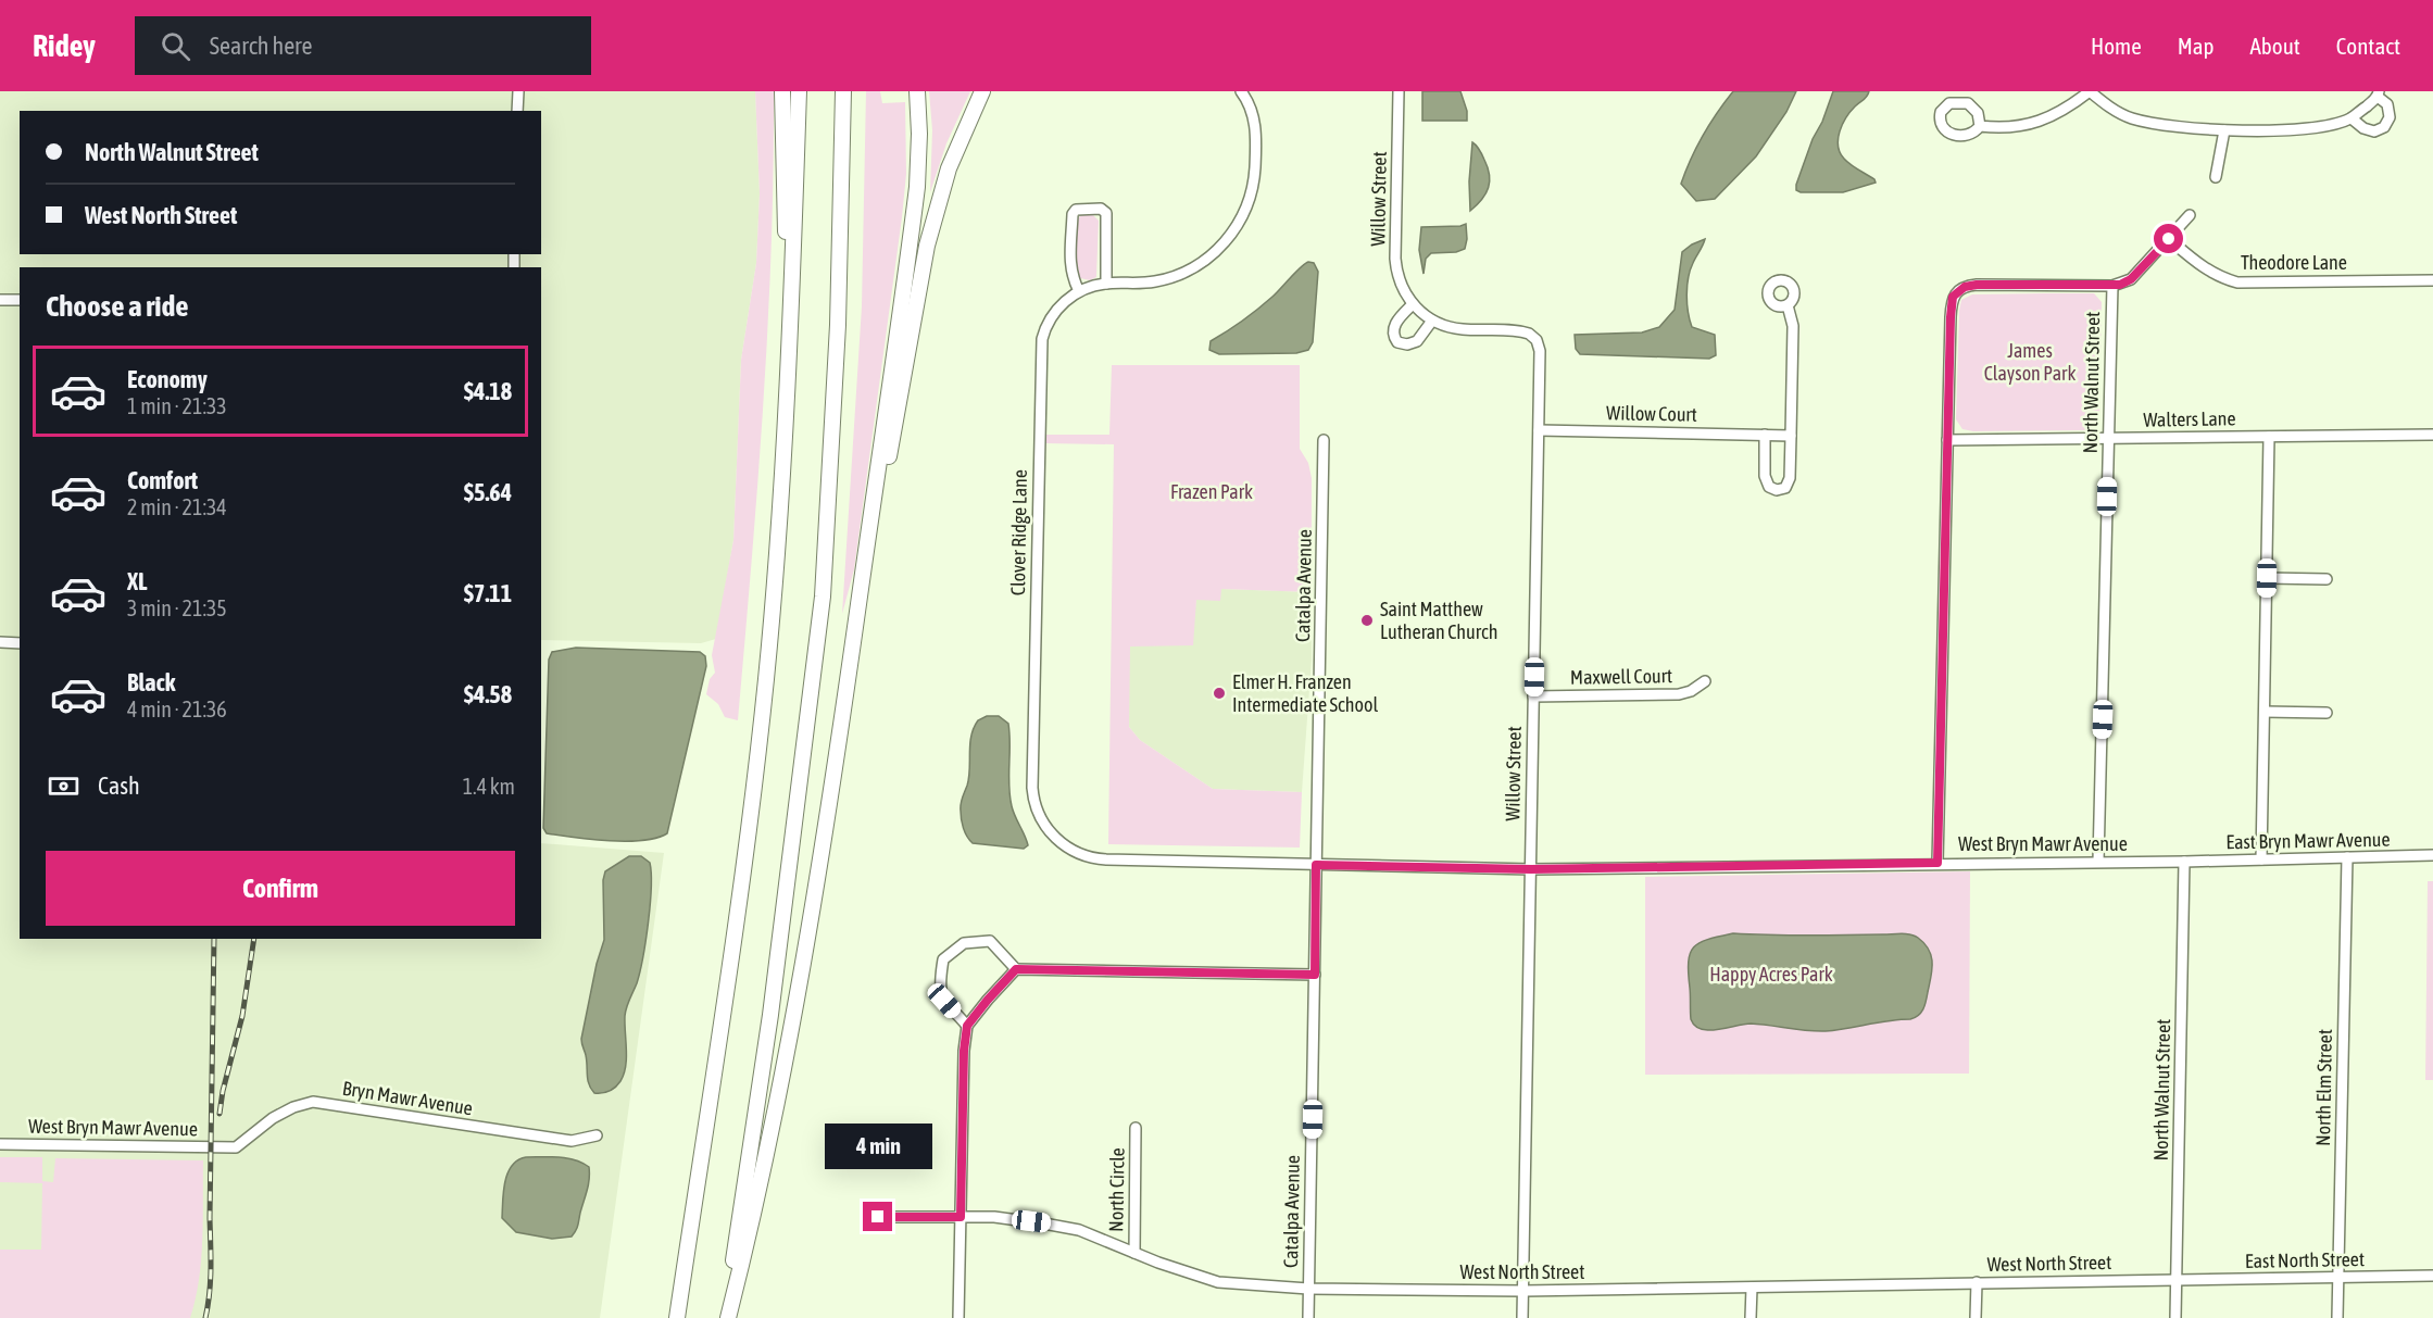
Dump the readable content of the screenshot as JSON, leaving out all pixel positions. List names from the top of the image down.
{
  "streets": {
    "street": [
      "Willow Street",
      "Theodore Lane",
      "North Walnut Street",
      "Willow Court",
      "Walters Lane",
      "Clover Ridge Lane",
      "Catalpa Avenue",
      "Maxwell Court",
      "East Bryn Mawr Avenue",
      "West Bryn Mawr Avenue",
      "North Elm Street",
      "Bryn Mawr Avenue",
      "North Circle",
      "East North Street",
      "West North Street"
    ]
  },
  "crossings": [
    ["Willow Street", "Willow Court"],
    ["Willow Street", "Maxwell Court"],
    ["Willow Street", "West Bryn Mawr Avenue"],
    ["Willow Street", "West North Street"],
    ["Theodore Lane", "North Walnut Street"],
    ["North Walnut Street", "Walters Lane"],
    ["North Walnut Street", "East Bryn Mawr Avenue"],
    ["North Walnut Street", "West Bryn Mawr Avenue"],
    ["North Walnut Street", "East North Street"],
    ["North Walnut Street", "West North Street"],
    ["Clover Ridge Lane", "Catalpa Avenue"],
    ["Clover Ridge Lane", "West Bryn Mawr Avenue"],
    ["Catalpa Avenue", "West Bryn Mawr Avenue"],
    ["Catalpa Avenue", "West North Street"],
    ["East Bryn Mawr Avenue", "West Bryn Mawr Avenue"],
    ["East Bryn Mawr Avenue", "North Elm Street"],
    ["West Bryn Mawr Avenue", "Bryn Mawr Avenue"],
    ["North Elm Street", "East North Street"],
    ["North Circle", "West North Street"],
    ["East North Street", "West North Street"]
  ],
  "parks": ["James Clayson Park", "Frazen Park", "Happy Acres Park"],
  "places": ["Saint Matthew Lutheran Church", "Elmer H. Franzen Intermediate School"],
  "page": {
    "header": "Ridey",
    "search": "Search here",
    "nav": [
      "Home",
      "Map",
      "About",
      "Contact"
    ],
    "banner": ["North Walnut Street", "West North Street"],
    "heading": "Choose a ride",
    "list": [
      {
        "name": "Economy",
        "note": "1 min · 21:33",
        "value": "$4.18"
      },
      {
        "name": "Comfort",
        "note": "2 min · 21:34",
        "value": "$5.64"
      },
      {
        "name": "XL",
        "note": "3 min · 21:35",
        "value": "$7.11"
      },
      {
        "name": "Black",
        "note": "4 min · 21:36",
        "value": "$4.58"
      }
    ],
    "pay": ["Cash", "1.4 km"],
    "buttons": "Confirm",
    "bubble": "4 min"
  }
}
